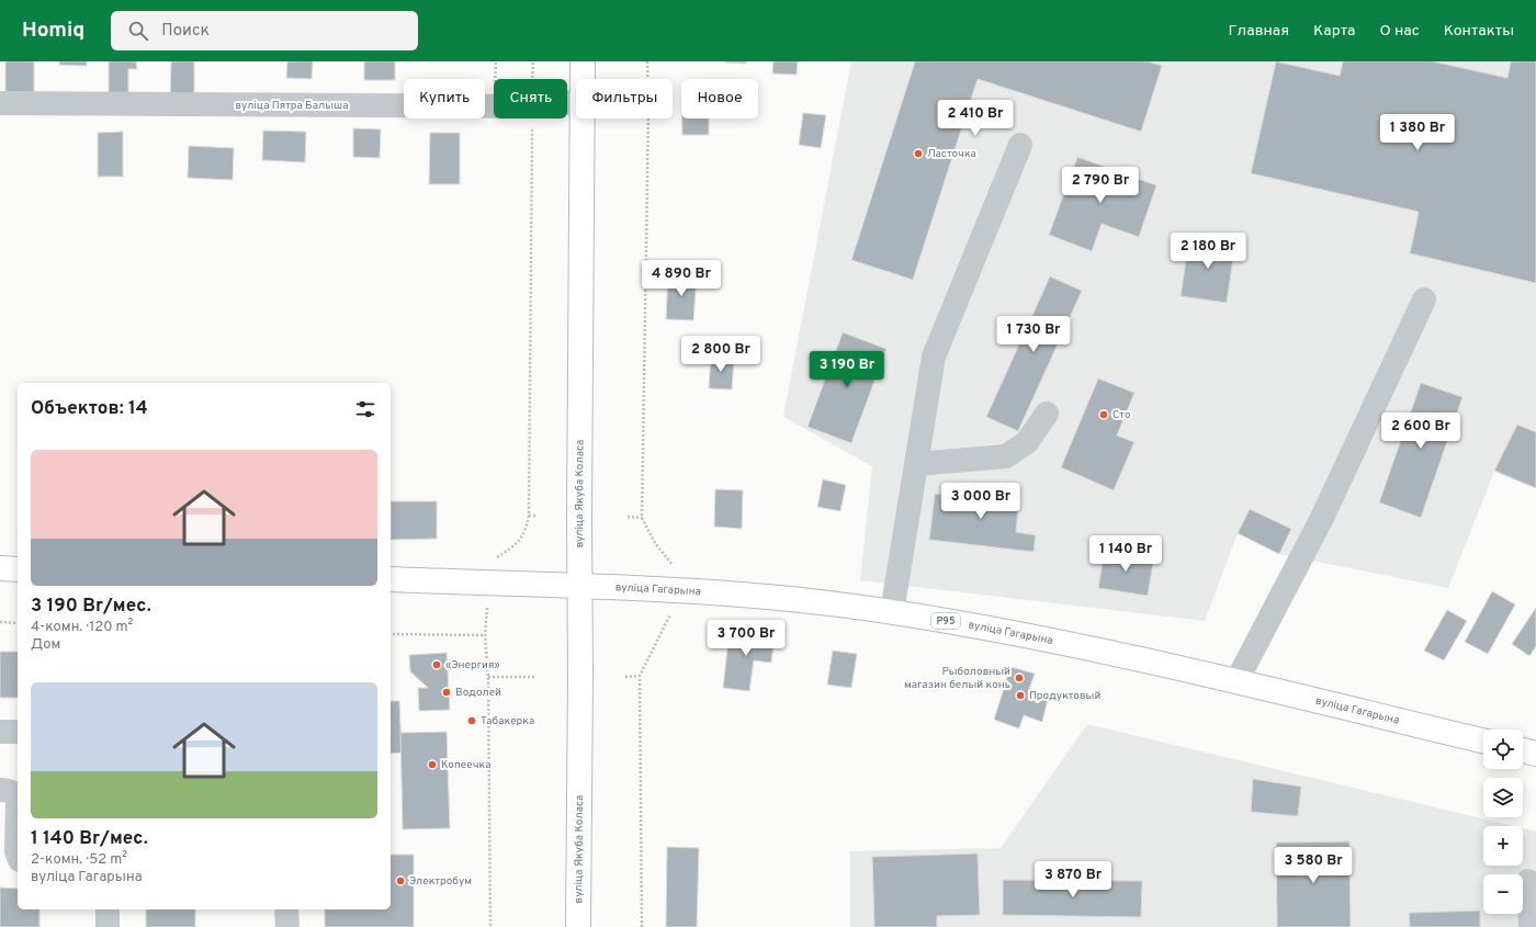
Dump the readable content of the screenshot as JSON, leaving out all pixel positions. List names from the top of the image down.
{
  "streets": {
    "main road": ["вуліца Якуба Коласа", "вуліца Гагарына", "Р95"],
    "street": ["вуліца Пятра Балыша"]
  },
  "crossings": [
    ["вуліца Якуба Коласа", "вуліца Гагарына"]
  ],
  "places": [
    "Ласточка",
    "Сто",
    "«Энергия»",
    "Рыболовный магазин белый конь",
    "Водолей",
    "Продуктовый",
    "Табакерка",
    "Копеечка",
    "Электробум"
  ],
  "page": {
    "header": "Homiq",
    "search": "Поиск",
    "nav": [
      "Главная",
      "Карта",
      "О нас",
      "Контакты"
    ],
    "chip": [
      "Купить",
      "Снять",
      "Фильтры",
      "Новое"
    ],
    "price": [
      "2 410 Br",
      "1 380 Br",
      "2 790 Br",
      "2 180 Br",
      "4 890 Br",
      "1 730 Br",
      "2 800 Br",
      "3 190 Br",
      "2 600 Br",
      "3 000 Br",
      "1 140 Br",
      "3 700 Br",
      "3 580 Br",
      "3 870 Br"
    ],
    "heading": "Объектов: 14",
    "list": [
      {
        "name": "3 190 Br/мес.",
        "note": "4-комн. · 120 m² · Дом"
      },
      {
        "name": "1 140 Br/мес.",
        "note": "2-комн. · 52 m² · вуліца Гагарына"
      }
    ],
    "map_buttons": ["+", "−"]
  }
}
